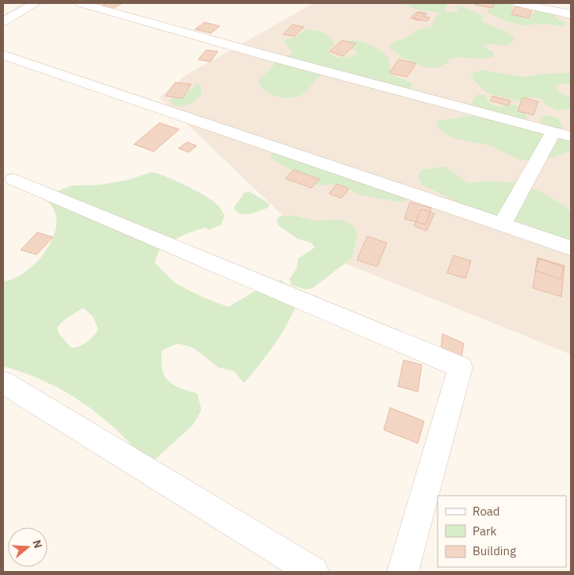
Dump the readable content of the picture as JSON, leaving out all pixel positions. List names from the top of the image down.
{
  "legend": ["Road", "Park", "Building"],
  "north": "right"
}
